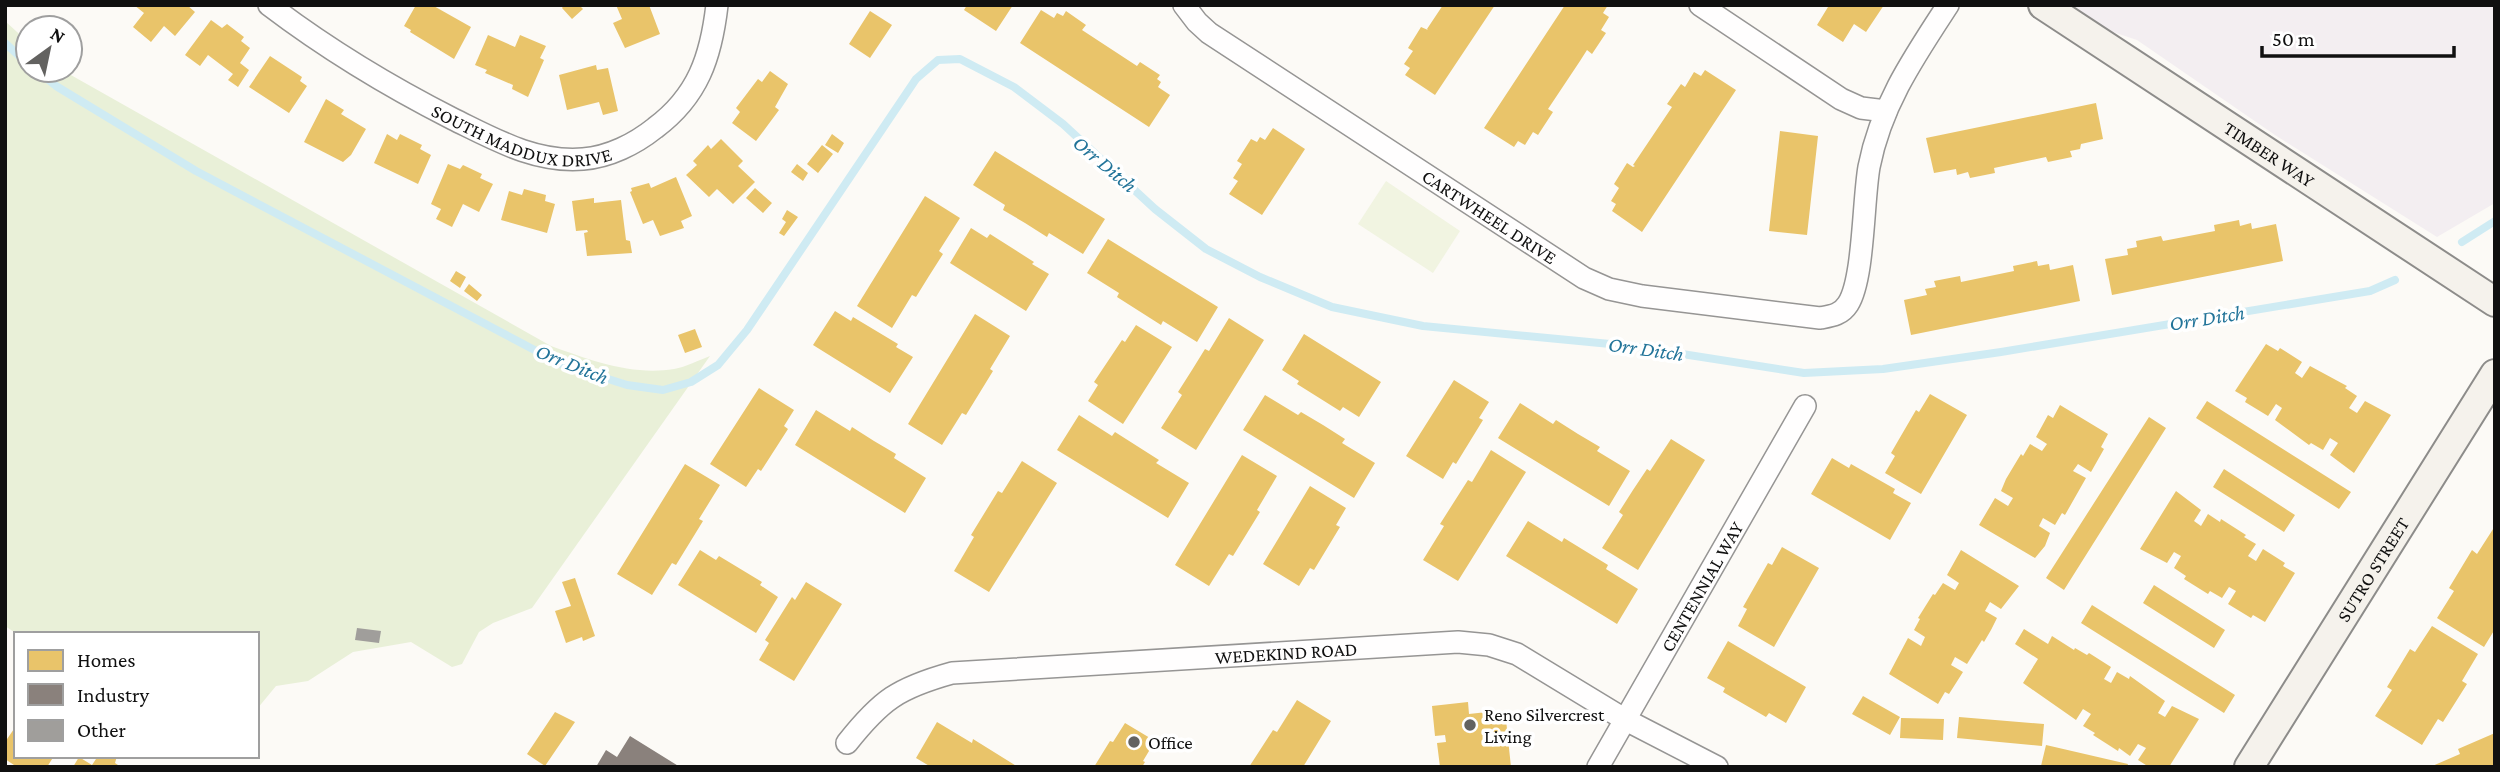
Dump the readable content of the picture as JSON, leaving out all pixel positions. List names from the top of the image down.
{
  "streets": {
    "street": [
      "SOUTH MADDUX DRIVE",
      "TIMBER WAY",
      "CARTWHEEL DRIVE",
      "SUTRO STREET",
      "CENTENNIAL WAY",
      "WEDEKIND ROAD"
    ]
  },
  "crossings": [
    ["CENTENNIAL WAY", "WEDEKIND ROAD"]
  ],
  "water": ["Orr Ditch"],
  "places": ["Reno Silvercrest Living", "Office"],
  "legend": ["Homes", "Industry", "Other"],
  "scale_bar": "50 m",
  "north": "top right"
}
